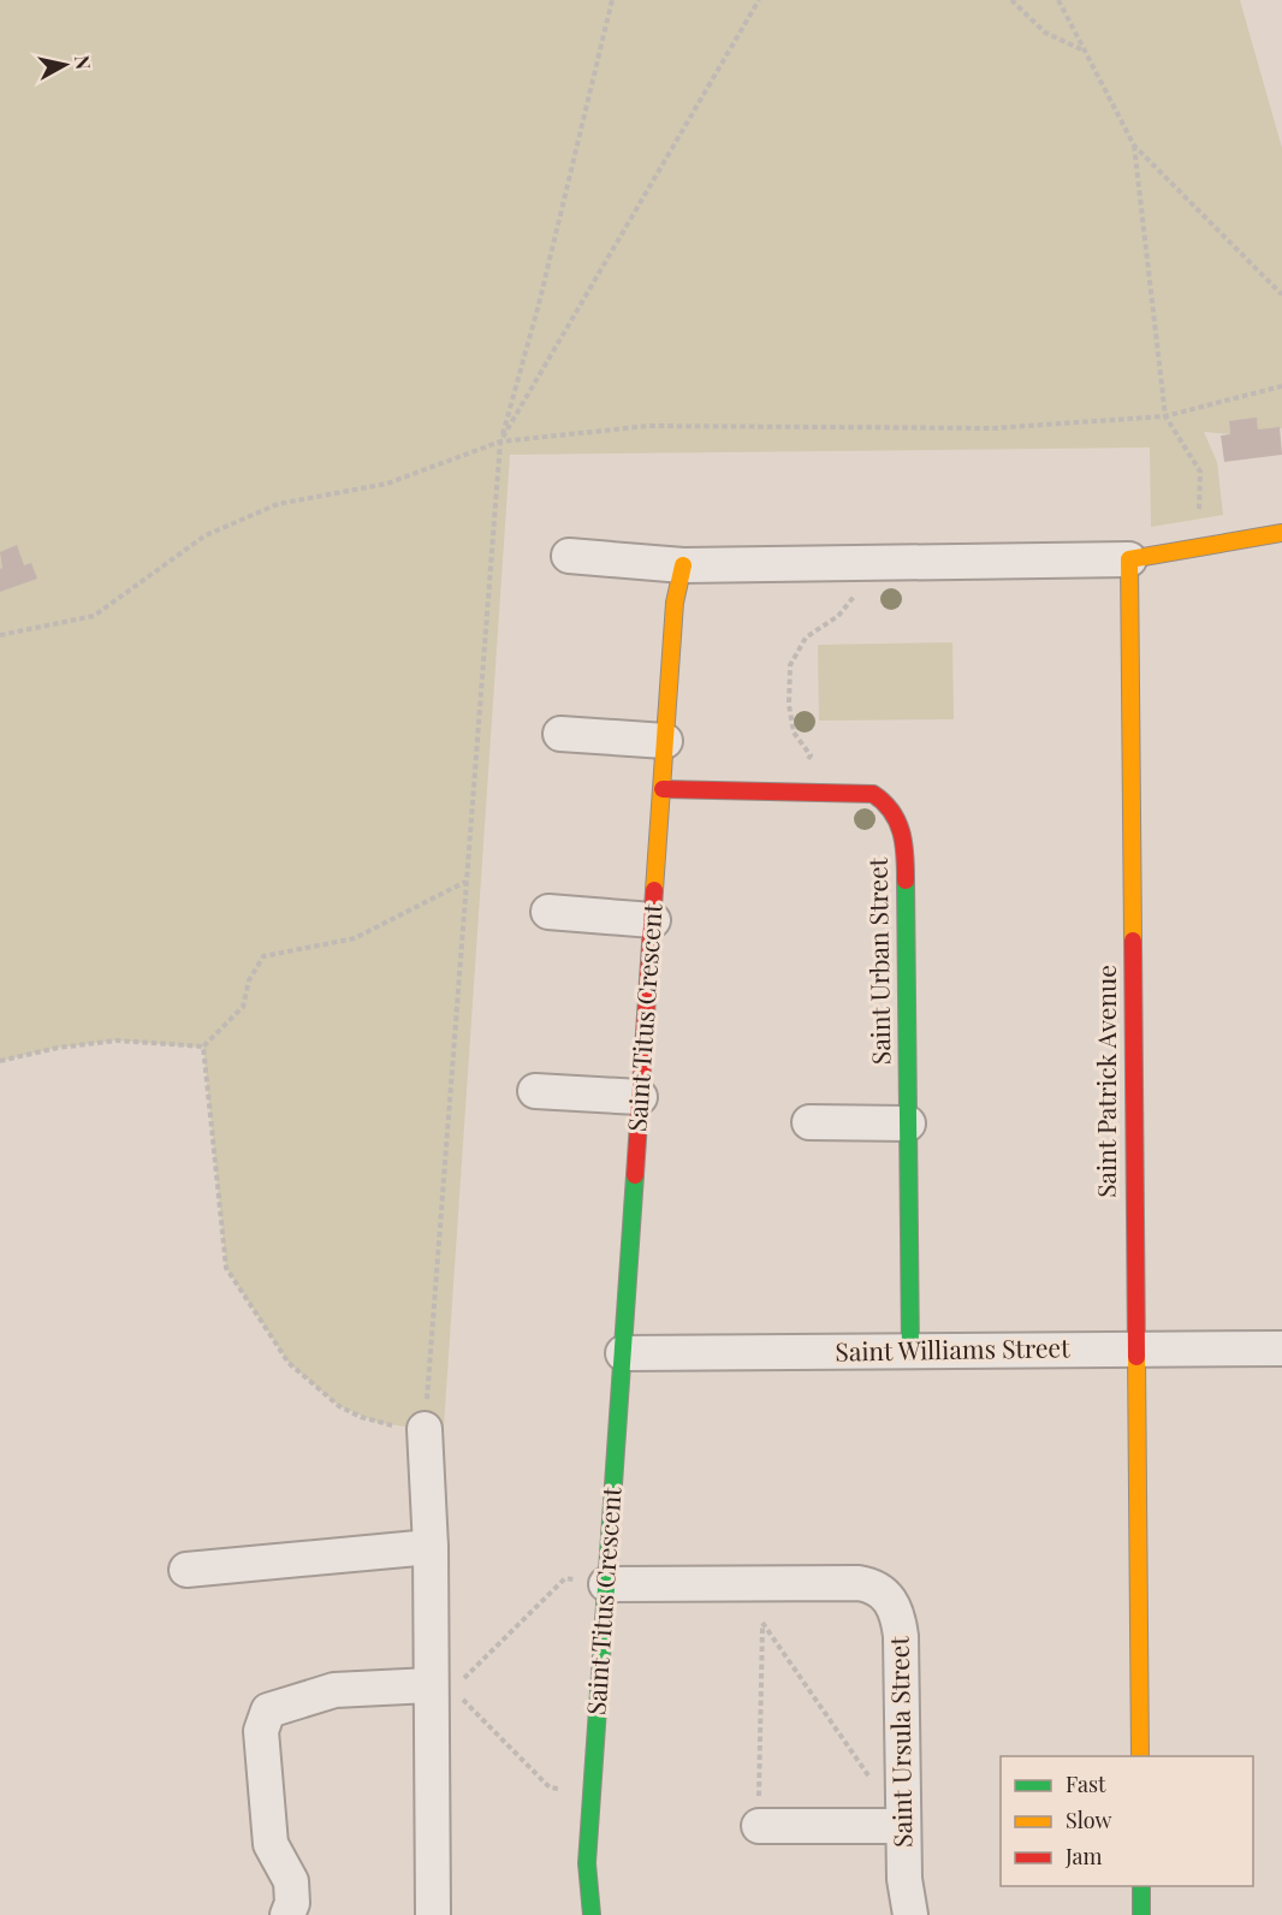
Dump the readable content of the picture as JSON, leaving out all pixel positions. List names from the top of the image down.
{
  "streets": {
    "street": [
      "Saint Urban Street",
      "Saint Titus Crescent",
      "Saint Patrick Avenue",
      "Saint Williams Street",
      "Saint Ursula Street"
    ]
  },
  "crossings": [
    ["Saint Urban Street", "Saint Titus Crescent"],
    ["Saint Urban Street", "Saint Williams Street"],
    ["Saint Titus Crescent", "Saint Williams Street"],
    ["Saint Titus Crescent", "Saint Ursula Street"],
    ["Saint Patrick Avenue", "Saint Williams Street"]
  ],
  "legend": ["Fast", "Slow", "Jam"],
  "north": "right"
}
